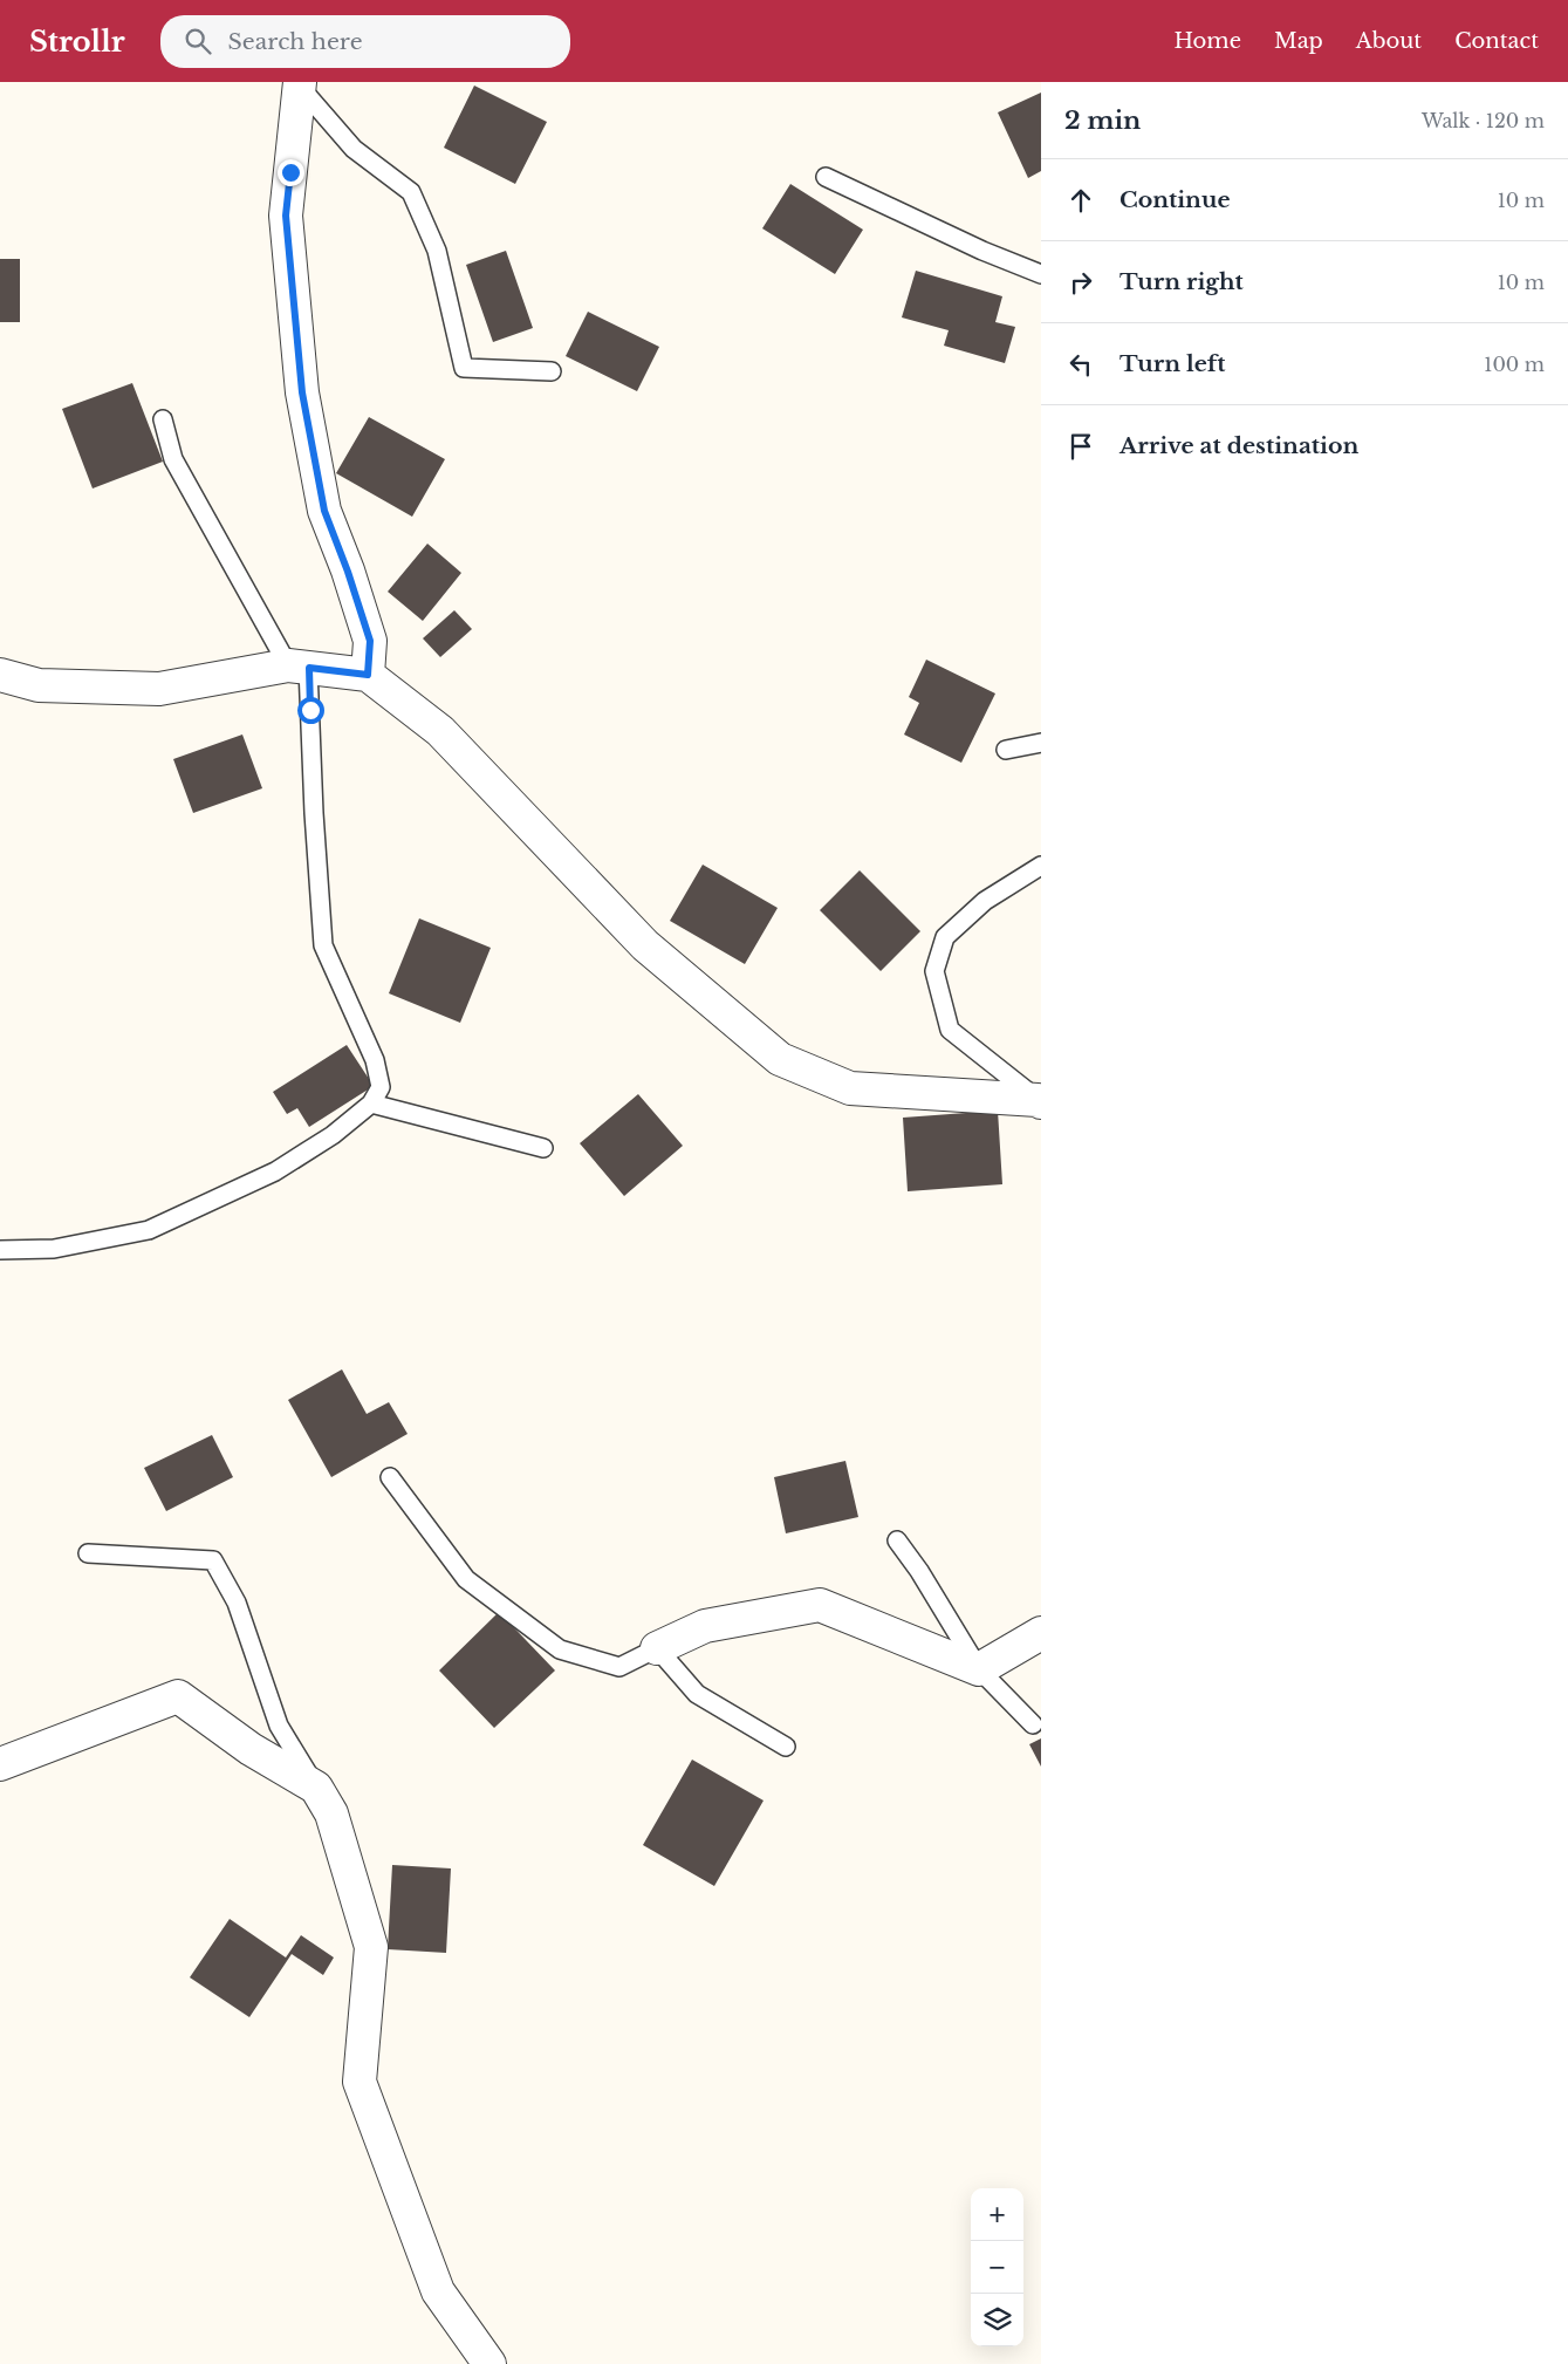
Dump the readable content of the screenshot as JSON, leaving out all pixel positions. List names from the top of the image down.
{
  "page": {
    "header": "Strollr",
    "search": "Search here",
    "nav": [
      "Home",
      "Map",
      "About",
      "Contact"
    ],
    "heading": ["2 min", "Walk · 120 m"],
    "list": [
      ["Continue", "10 m"],
      ["Turn right", "10 m"],
      ["Turn left", "100 m"],
      "Arrive at destination"
    ],
    "map_buttons": ["+", "−"]
  }
}
